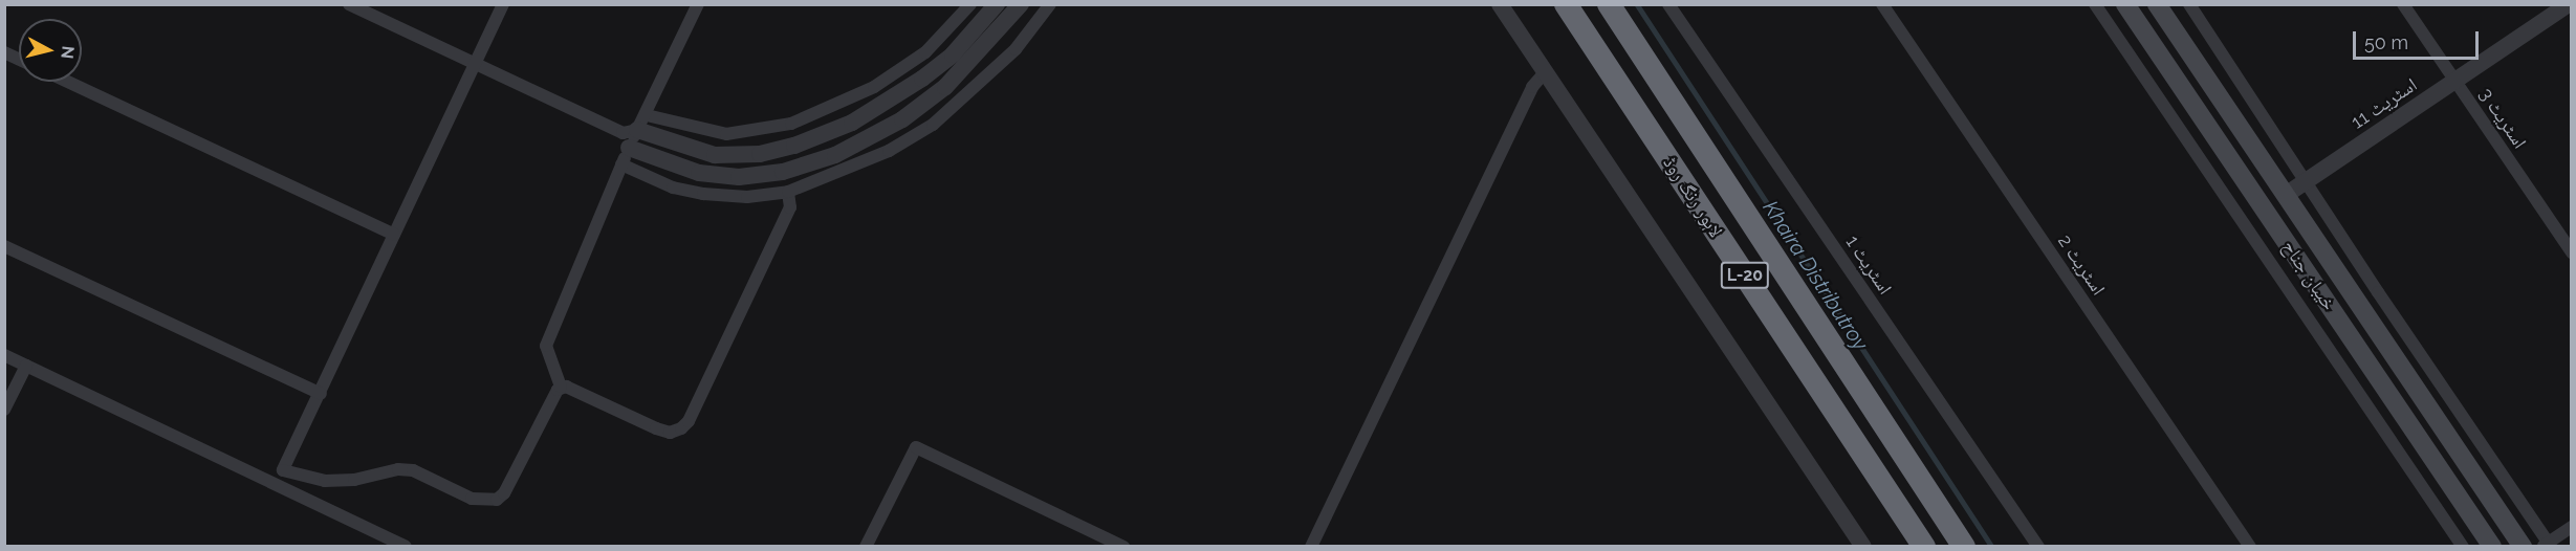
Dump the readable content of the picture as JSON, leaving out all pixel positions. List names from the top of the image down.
{
  "streets": {
    "highway": ["لاہور رنگ روڈ", "L-20"],
    "main road": ["خیبان جناح"],
    "street": [
      "اسٹریٹ 11",
      "اسٹریٹ 3",
      "اسٹریٹ 1",
      "اسٹریٹ 2"
    ]
  },
  "crossings": [
    ["اسٹریٹ 11", "اسٹریٹ 3"],
    ["اسٹریٹ 11", "خیبان جناح"]
  ],
  "water": ["Khaira Distributroy"],
  "scale_bar": "50 m",
  "north": "right"
}
